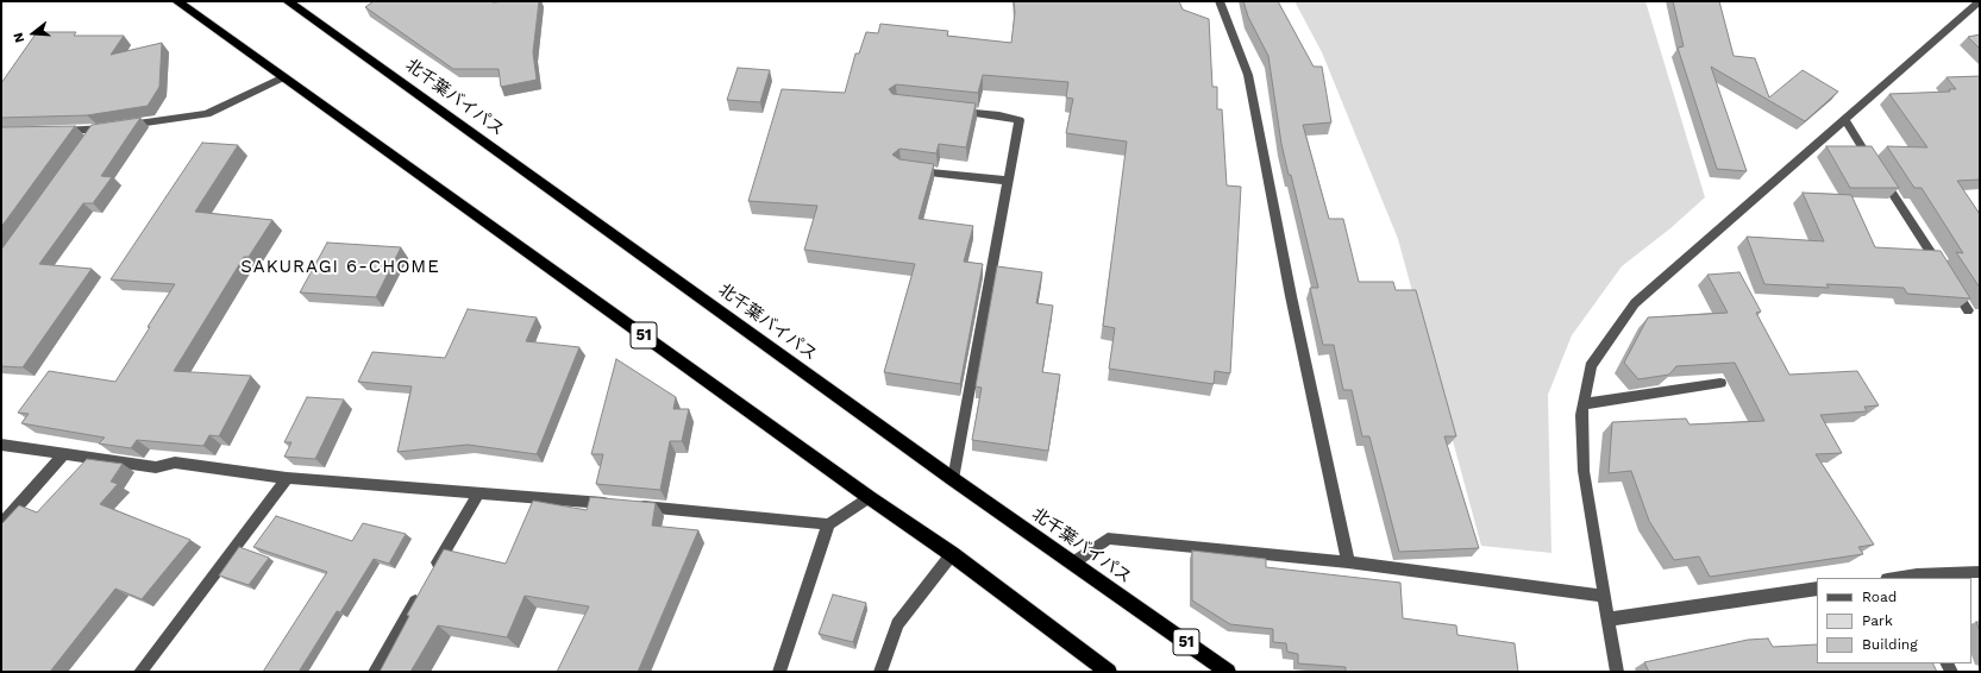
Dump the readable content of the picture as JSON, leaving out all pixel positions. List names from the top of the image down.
{
  "streets": {
    "highway": ["北千葉バイパス", "51"]
  },
  "districts": ["SAKURAGI 6-CHOME"],
  "legend": ["Road", "Park", "Building"],
  "north": "left"
}
